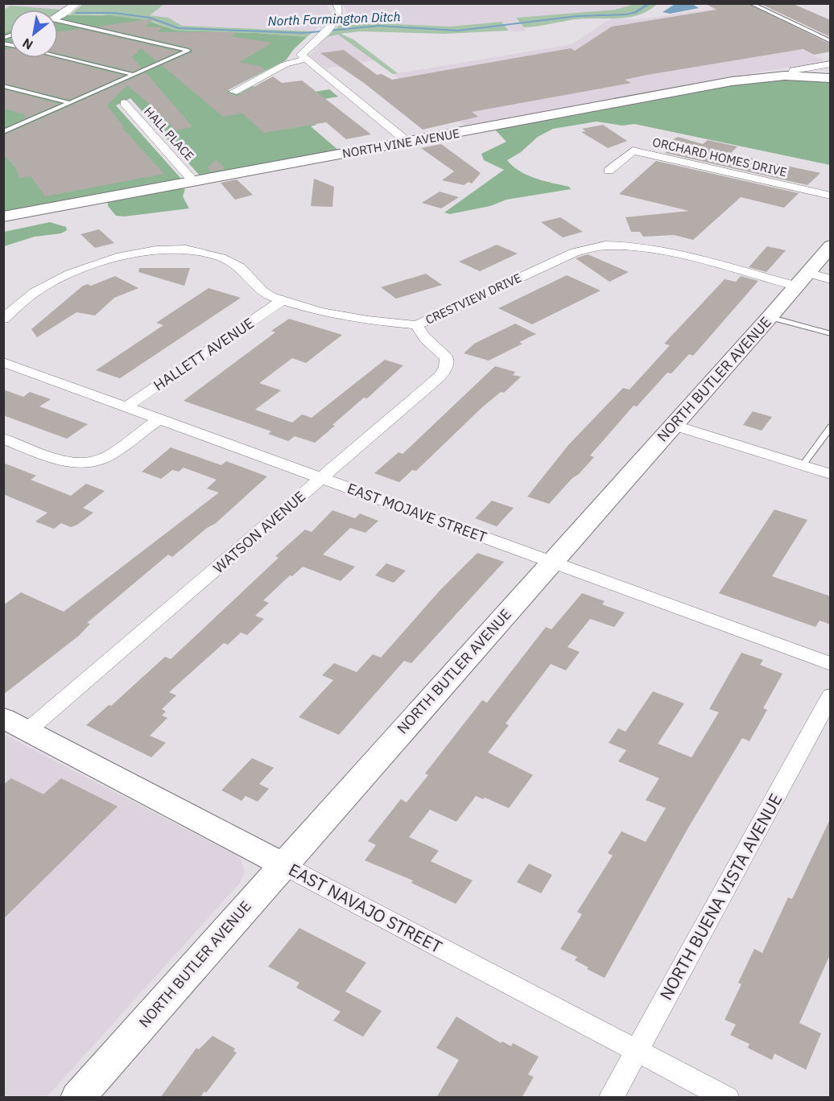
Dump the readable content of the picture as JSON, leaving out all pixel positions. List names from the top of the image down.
{
  "streets": {
    "street": [
      "HALL PLACE",
      "NORTH VINE AVENUE",
      "ORCHARD HOMES DRIVE",
      "CRESTVIEW DRIVE",
      "HALLETT AVENUE",
      "NORTH BUTLER AVENUE",
      "EAST MOJAVE STREET",
      "WATSON AVENUE",
      "NORTH BUENA VISTA AVENUE",
      "EAST NAVAJO STREET"
    ]
  },
  "crossings": [
    ["HALL PLACE", "NORTH VINE AVENUE"],
    ["CRESTVIEW DRIVE", "HALLETT AVENUE"],
    ["CRESTVIEW DRIVE", "NORTH BUTLER AVENUE"],
    ["CRESTVIEW DRIVE", "WATSON AVENUE"],
    ["HALLETT AVENUE", "EAST MOJAVE STREET"],
    ["NORTH BUTLER AVENUE", "EAST MOJAVE STREET"],
    ["NORTH BUTLER AVENUE", "EAST NAVAJO STREET"],
    ["EAST MOJAVE STREET", "WATSON AVENUE"],
    ["WATSON AVENUE", "EAST NAVAJO STREET"],
    ["NORTH BUENA VISTA AVENUE", "EAST NAVAJO STREET"]
  ],
  "water": ["North Farmington Ditch"],
  "north": "bottom left"
}
